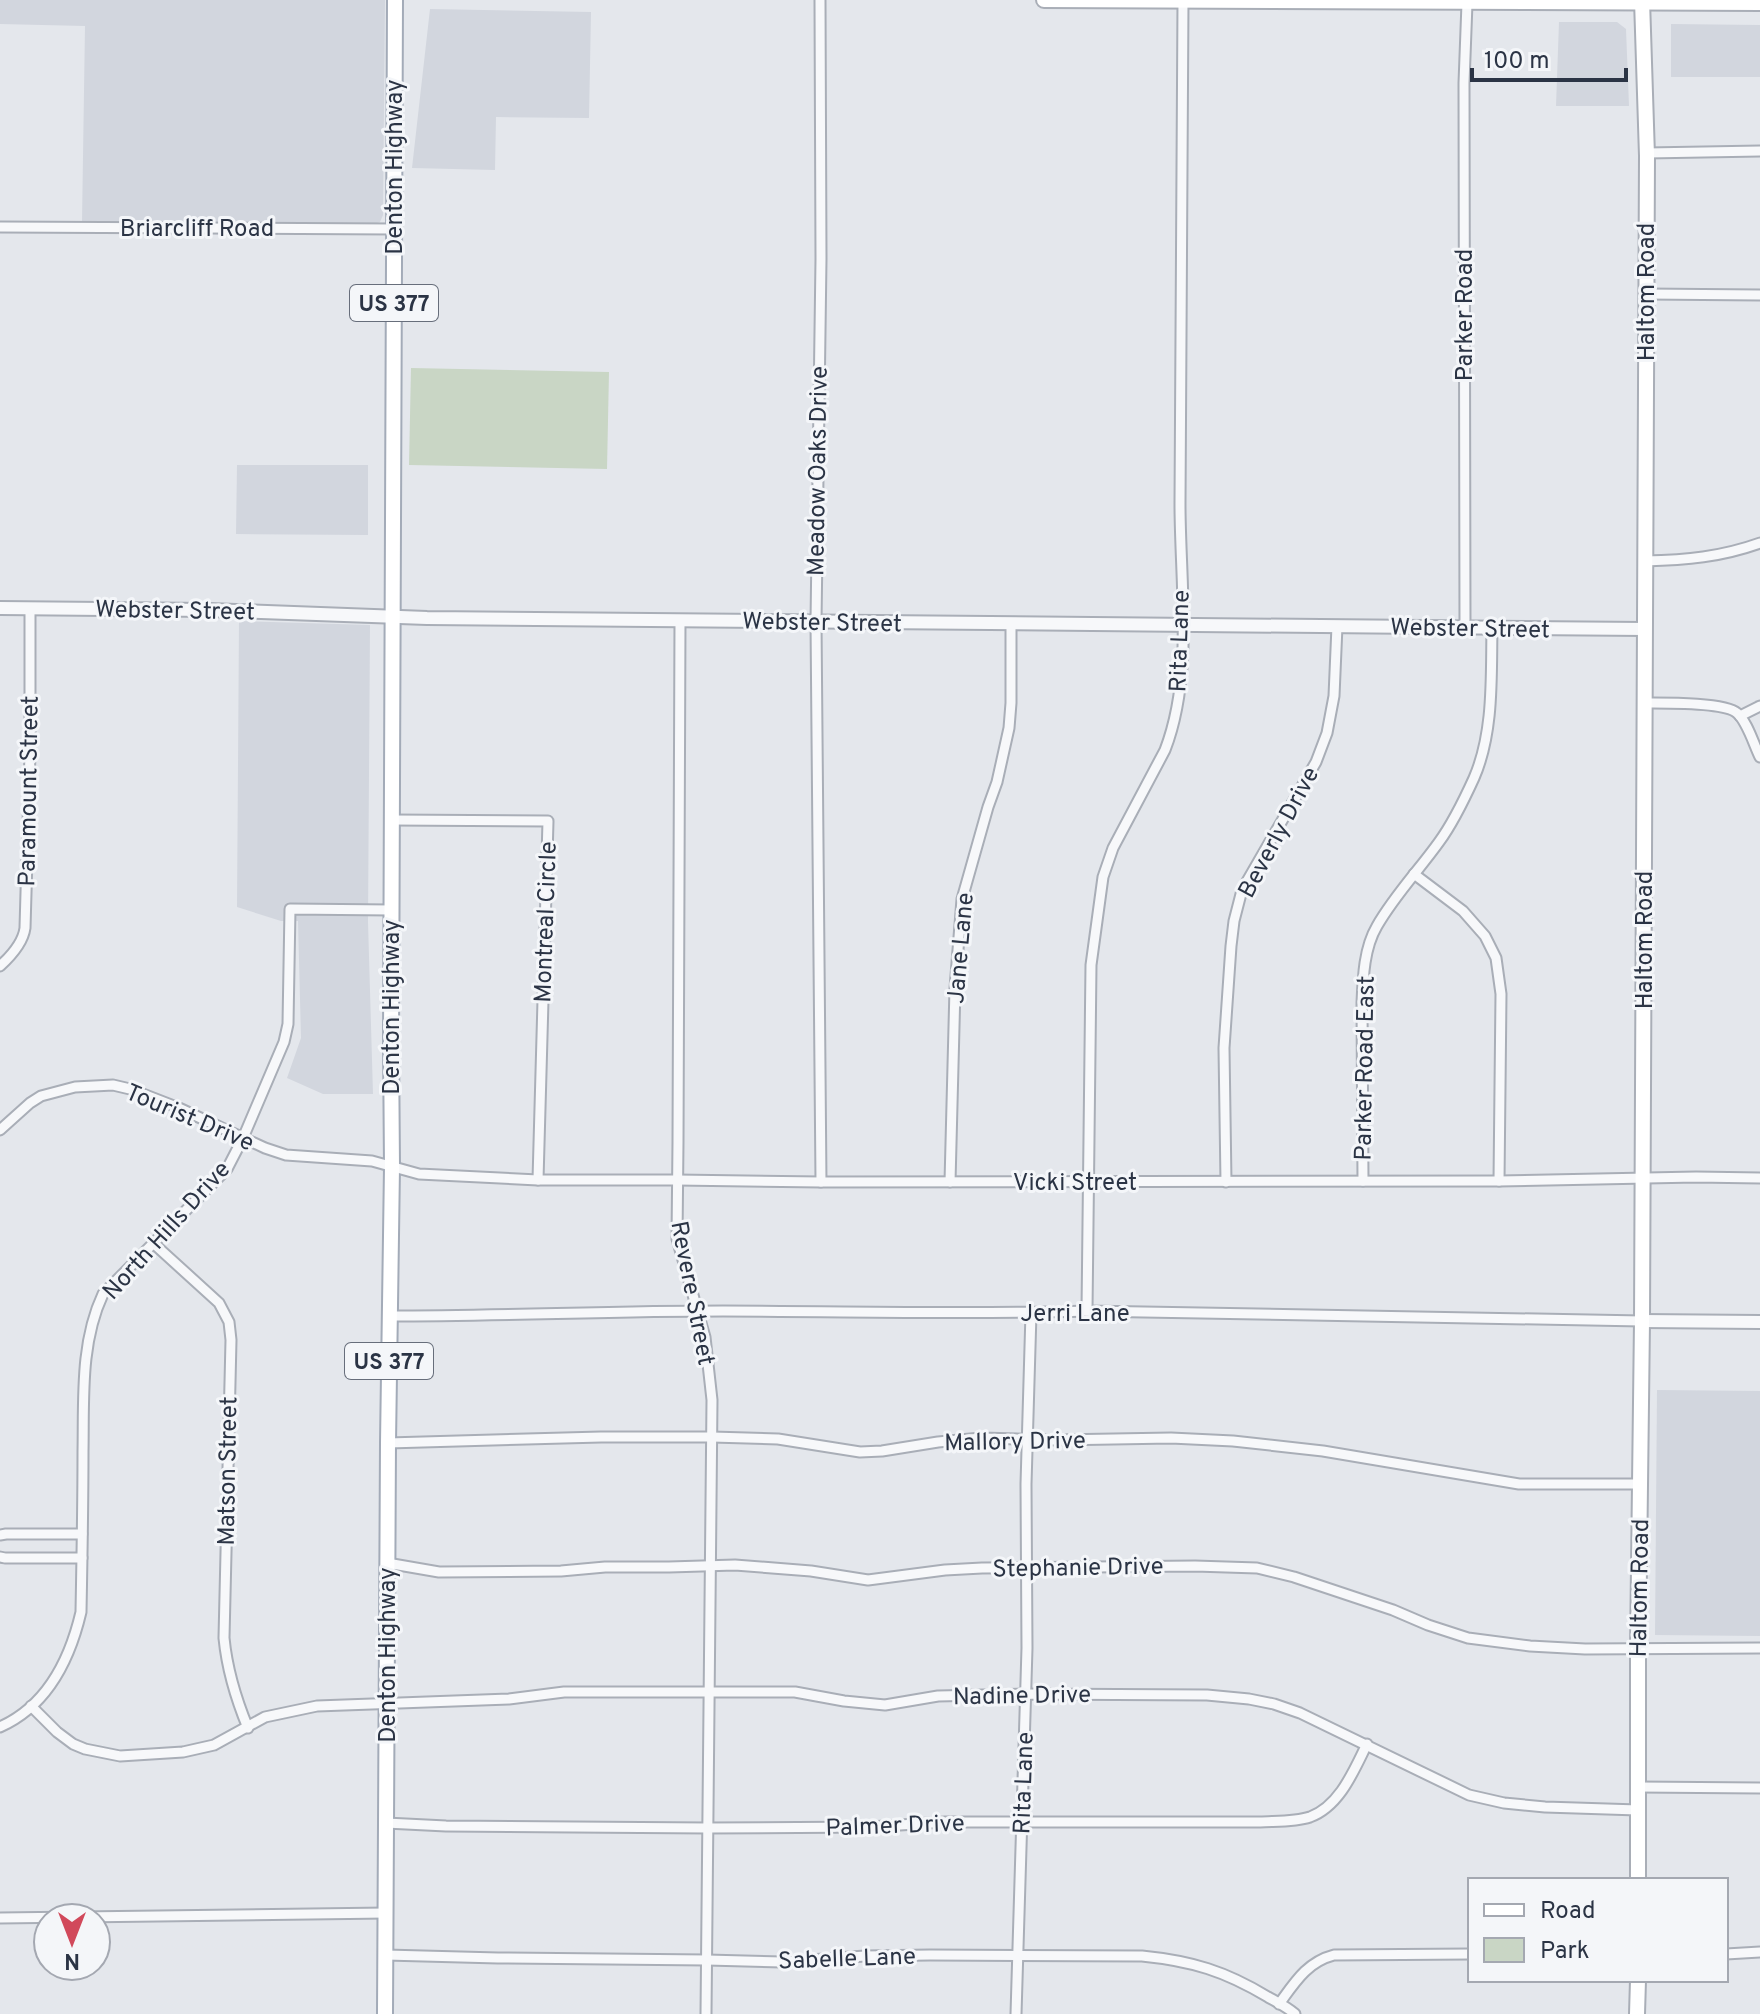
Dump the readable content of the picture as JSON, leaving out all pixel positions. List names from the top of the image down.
{
  "streets": {
    "main road": ["Denton Highway", "Haltom Road", "US 377"],
    "street": [
      "Briarcliff Road",
      "Parker Road",
      "Meadow Oaks Drive",
      "Webster Street",
      "Rita Lane",
      "Paramount Street",
      "Beverly Drive",
      "Montreal Circle",
      "Jane Lane",
      "Parker Road East",
      "Tourist Drive",
      "Vicki Street",
      "North Hills Drive",
      "Revere Street",
      "Jerri Lane",
      "Mallory Drive",
      "Matson Street",
      "Stephanie Drive",
      "Nadine Drive",
      "Palmer Drive",
      "Sabelle Lane"
    ]
  },
  "crossings": [
    ["Denton Highway", "Briarcliff Road"],
    ["Denton Highway", "Webster Street"],
    ["Denton Highway", "Montreal Circle"],
    ["Denton Highway", "Tourist Drive"],
    ["Denton Highway", "Vicki Street"],
    ["Denton Highway", "North Hills Drive"],
    ["Denton Highway", "Jerri Lane"],
    ["Denton Highway", "Mallory Drive"],
    ["Denton Highway", "Stephanie Drive"],
    ["Denton Highway", "Nadine Drive"],
    ["Denton Highway", "Palmer Drive"],
    ["Denton Highway", "Sabelle Lane"],
    ["Haltom Road", "Webster Street"],
    ["Haltom Road", "Vicki Street"],
    ["Haltom Road", "Jerri Lane"],
    ["Haltom Road", "Mallory Drive"],
    ["Haltom Road", "Stephanie Drive"],
    ["Haltom Road", "Nadine Drive"],
    ["Parker Road", "Webster Street"],
    ["Meadow Oaks Drive", "Webster Street"],
    ["Meadow Oaks Drive", "Vicki Street"],
    ["Webster Street", "Rita Lane"],
    ["Webster Street", "Paramount Street"],
    ["Webster Street", "Beverly Drive"],
    ["Webster Street", "Jane Lane"],
    ["Webster Street", "Revere Street"],
    ["Rita Lane", "Vicki Street"],
    ["Rita Lane", "Jerri Lane"],
    ["Rita Lane", "Mallory Drive"],
    ["Rita Lane", "Stephanie Drive"],
    ["Rita Lane", "Nadine Drive"],
    ["Rita Lane", "Palmer Drive"],
    ["Rita Lane", "Sabelle Lane"],
    ["Beverly Drive", "Vicki Street"],
    ["Montreal Circle", "Vicki Street"],
    ["Jane Lane", "Vicki Street"],
    ["Parker Road East", "Vicki Street"],
    ["Tourist Drive", "Vicki Street"],
    ["Tourist Drive", "North Hills Drive"],
    ["Vicki Street", "Revere Street"],
    ["North Hills Drive", "Matson Street"],
    ["North Hills Drive", "Nadine Drive"],
    ["Revere Street", "Jerri Lane"],
    ["Revere Street", "Mallory Drive"],
    ["Revere Street", "Stephanie Drive"],
    ["Revere Street", "Nadine Drive"],
    ["Revere Street", "Palmer Drive"],
    ["Revere Street", "Sabelle Lane"],
    ["Matson Street", "Nadine Drive"],
    ["Nadine Drive", "Palmer Drive"]
  ],
  "legend": ["Road", "Park"],
  "scale_bar": "100 m",
  "north": "bottom"
}
